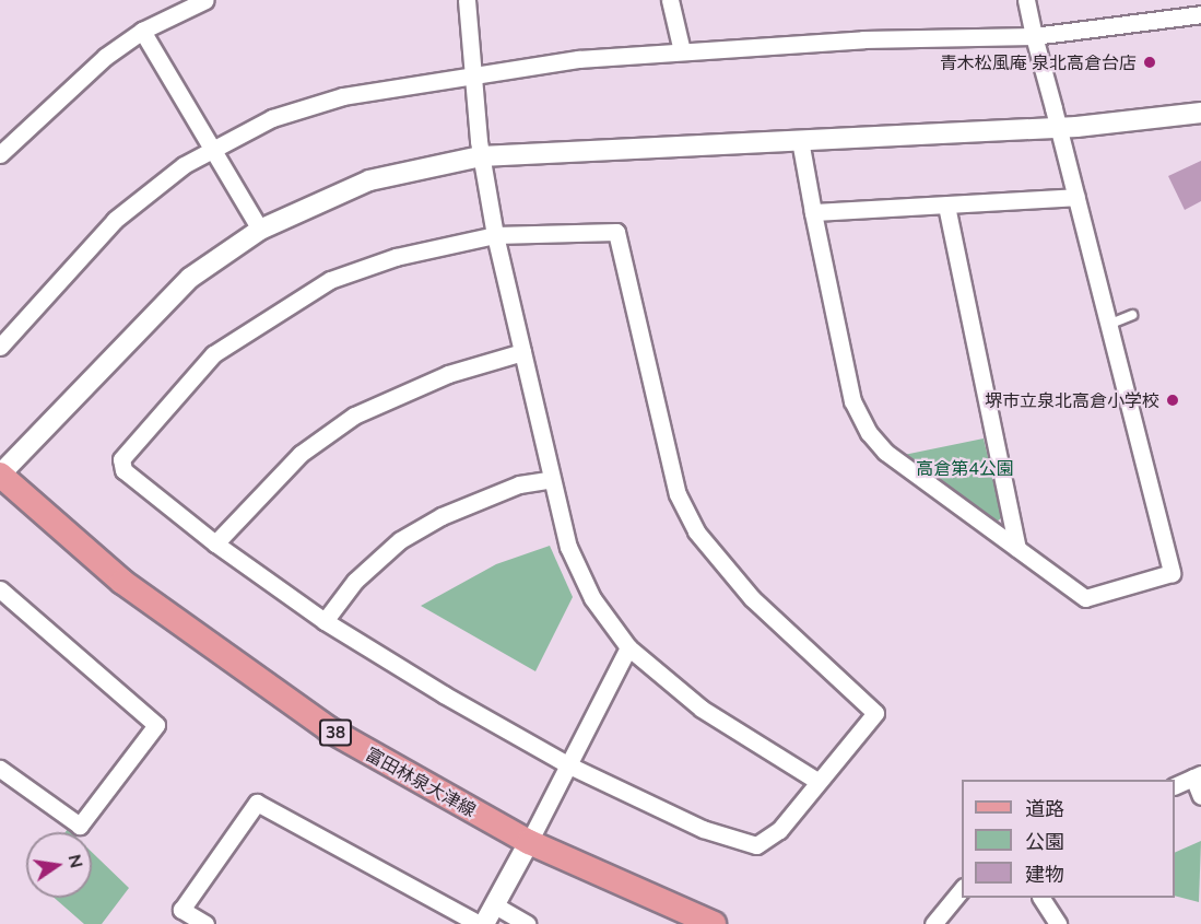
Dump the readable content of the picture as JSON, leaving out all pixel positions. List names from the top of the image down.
{
  "streets": {
    "main road": ["38", "富田林泉大津線"]
  },
  "parks": ["高倉第4公園"],
  "places": ["青木松風庵 泉北高倉台店", "堺市立泉北高倉小学校"],
  "legend": ["道路", "公園", "建物"],
  "north": "right"
}
